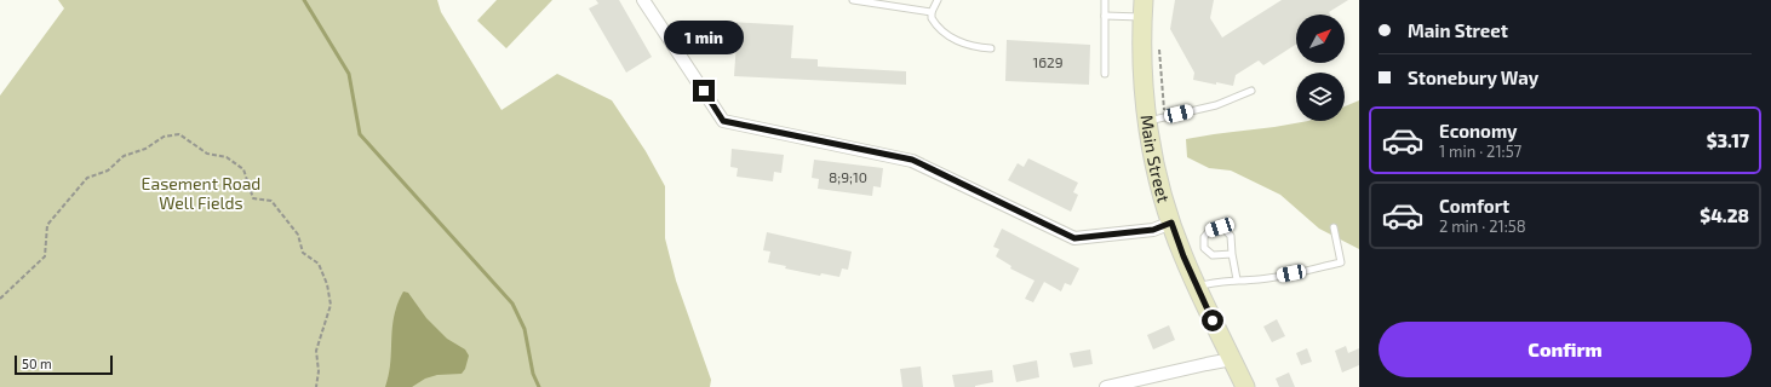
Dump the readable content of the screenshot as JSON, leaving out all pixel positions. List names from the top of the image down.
{
  "streets": {
    "main road": ["Main Street"]
  },
  "parks": ["Easement Road Well Fields"],
  "house_numbers": ["1629", "8;9;10"],
  "scale_bar": "50 m",
  "north": "top right",
  "page": {
    "banner": ["Main Street", "Stonebury Way"],
    "bubble": "1 min",
    "list": [
      {
        "name": "Economy",
        "note": "1 min · 21:57",
        "value": "$3.17"
      },
      {
        "name": "Comfort",
        "note": "2 min · 21:58",
        "value": "$4.28"
      }
    ],
    "buttons": "Confirm",
    "scale": "50 m"
  }
}
